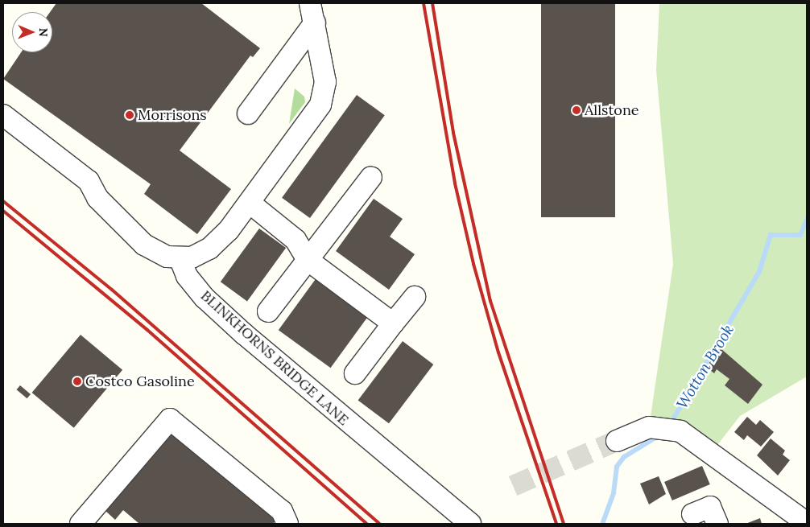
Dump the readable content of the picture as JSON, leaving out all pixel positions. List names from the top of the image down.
{
  "streets": {
    "street": ["BLINKHORNS BRIDGE LANE"]
  },
  "water": ["Wotton Brook"],
  "places": ["Allstone", "Morrisons", "Costco Gasoline"],
  "north": "right"
}
